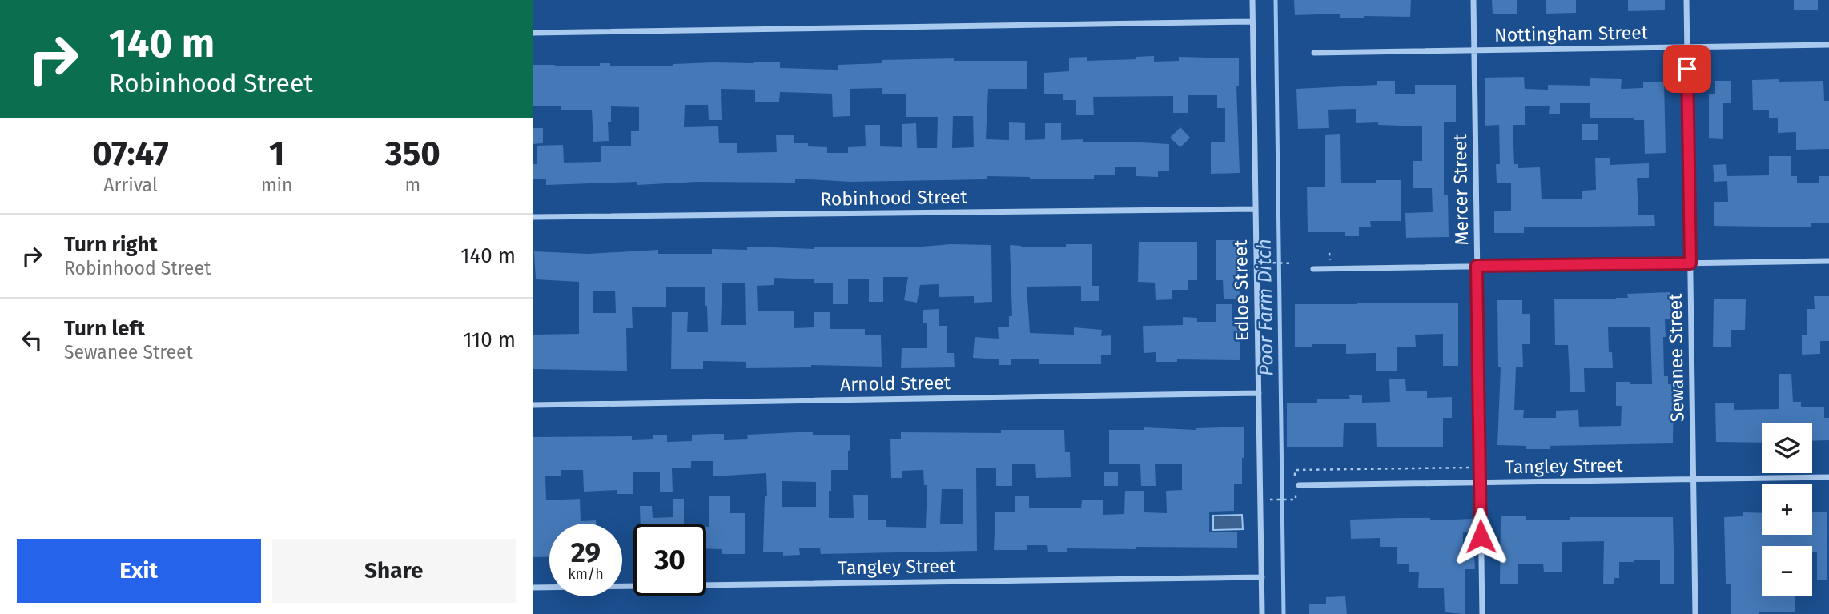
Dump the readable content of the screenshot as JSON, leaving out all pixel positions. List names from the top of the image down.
{
  "streets": {
    "street": [
      "Nottingham Street",
      "Mercer Street",
      "Robinhood Street",
      "Edloe Street",
      "Sewanee Street",
      "Arnold Street",
      "Tangley Street"
    ]
  },
  "crossings": [
    ["Nottingham Street", "Mercer Street"],
    ["Nottingham Street", "Sewanee Street"],
    ["Mercer Street", "Tangley Street"],
    ["Robinhood Street", "Edloe Street"],
    ["Edloe Street", "Arnold Street"],
    ["Edloe Street", "Tangley Street"],
    ["Sewanee Street", "Tangley Street"]
  ],
  "water": ["Poor Farm Ditch"],
  "page": {
    "turn": ["140 m", "Robinhood Street"],
    "eta": [
      "07:47",
      "Arrival",
      "1",
      "min",
      "350",
      "m"
    ],
    "list": [
      {
        "name": "Turn right",
        "note": "Robinhood Street",
        "value": "140 m"
      },
      {
        "name": "Turn left",
        "note": "Sewanee Street",
        "value": "110 m"
      }
    ],
    "map_buttons": ["+", "−"],
    "speed": "29 km/h",
    "limit": "30",
    "buttons": ["Exit", "Share"]
  }
}
